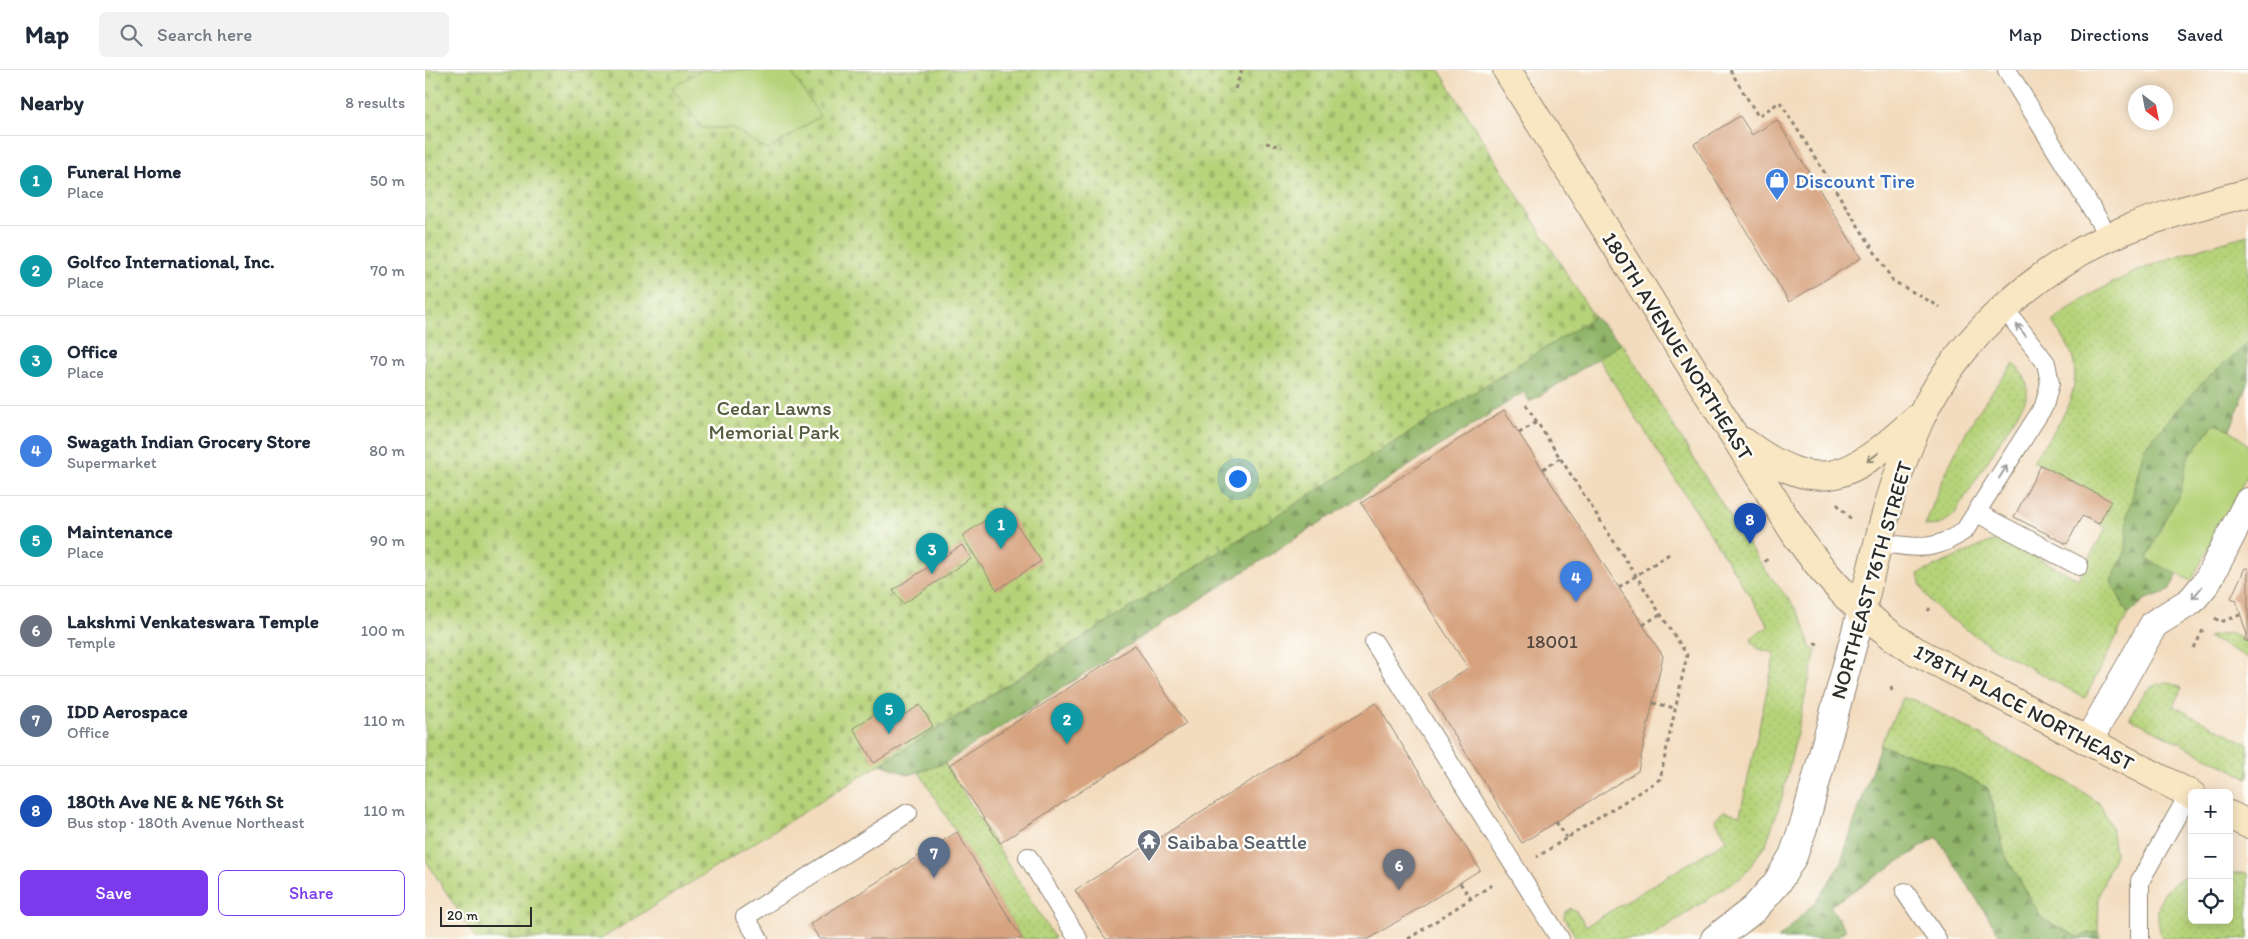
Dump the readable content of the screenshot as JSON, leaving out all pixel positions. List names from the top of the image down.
{
  "streets": {
    "street": ["180TH AVENUE NORTHEAST", "NORTHEAST 76TH STREET", "178TH PLACE NORTHEAST"]
  },
  "crossings": [
    ["180TH AVENUE NORTHEAST", "NORTHEAST 76TH STREET"],
    ["180TH AVENUE NORTHEAST", "178TH PLACE NORTHEAST"],
    ["NORTHEAST 76TH STREET", "178TH PLACE NORTHEAST"]
  ],
  "parks": ["Cedar Lawns Memorial Park"],
  "places": {
    "shop": ["Discount Tire"],
    "temple": ["Saibaba Seattle"]
  },
  "house_numbers": ["18001"],
  "scale_bar": "20 m",
  "north": "bottom right",
  "page": {
    "header": "Map",
    "search": "Search here",
    "nav": ["Map", "Directions", "Saved"],
    "heading": ["Nearby", "8 results"],
    "list": [
      {
        "mark": "1",
        "name": "Funeral Home",
        "note": "Place",
        "value": "50 m"
      },
      {
        "mark": "2",
        "name": "Golfco International, Inc.",
        "note": "Place",
        "value": "70 m"
      },
      {
        "mark": "3",
        "name": "Office",
        "note": "Place",
        "value": "70 m"
      },
      {
        "mark": "4",
        "name": "Swagath Indian Grocery Store",
        "note": "Supermarket",
        "value": "80 m"
      },
      {
        "mark": "5",
        "name": "Maintenance",
        "note": "Place",
        "value": "90 m"
      },
      {
        "mark": "6",
        "name": "Lakshmi Venkateswara Temple",
        "note": "Temple",
        "value": "100 m"
      },
      {
        "mark": "7",
        "name": "IDD Aerospace",
        "note": "Office",
        "value": "110 m"
      },
      {
        "mark": "8",
        "name": "180th Ave NE & NE 76th St",
        "note": "Bus stop · 180th Avenue Northeast",
        "value": "110 m"
      }
    ],
    "pins": [
      "8",
      "1",
      "3",
      "4",
      "5",
      "2",
      "7",
      "6"
    ],
    "map_buttons": ["+", "−"],
    "buttons": ["Save", "Share"],
    "scale": "20 m"
  }
}
